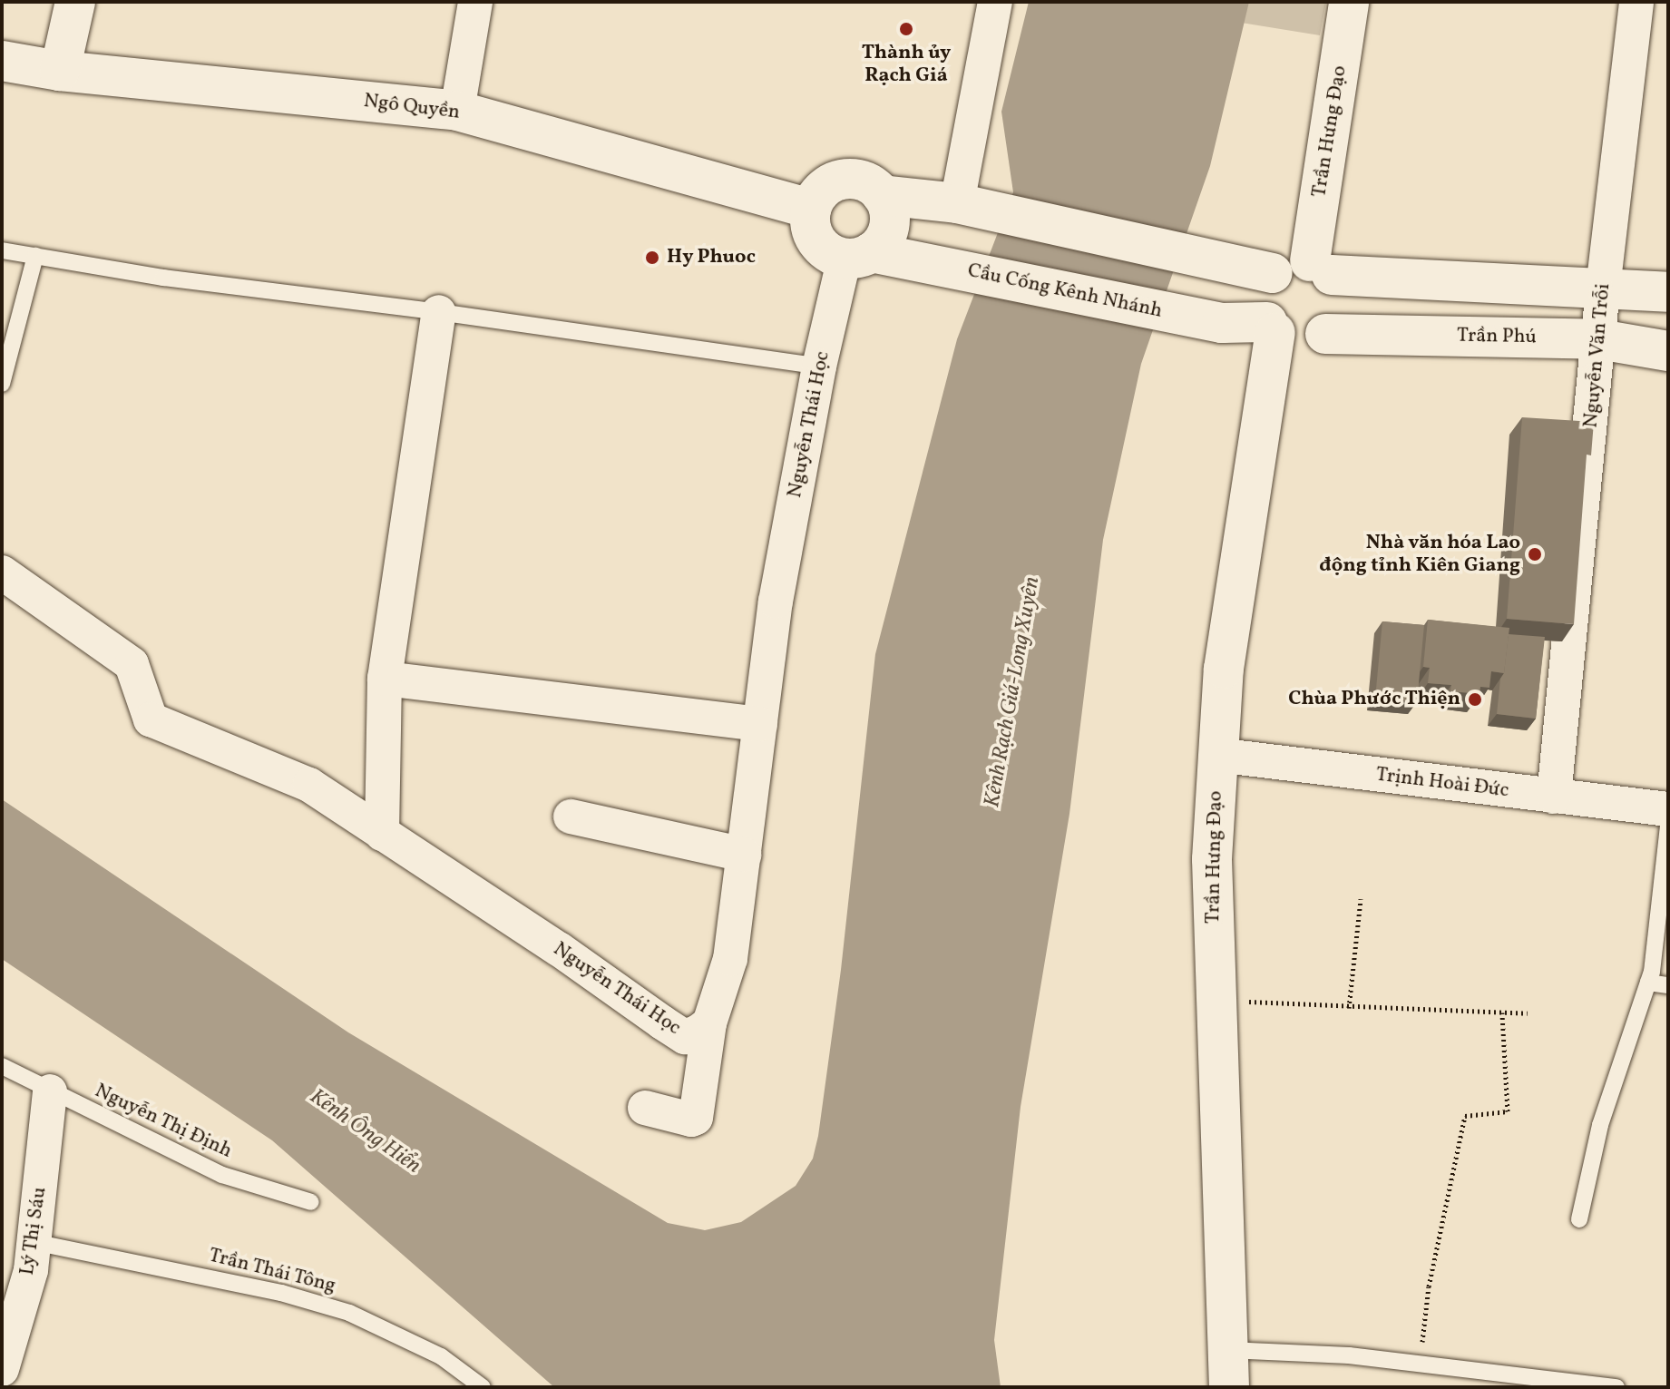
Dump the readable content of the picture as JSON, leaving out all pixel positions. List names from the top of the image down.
{
  "streets": {
    "main road": [
      "Ngô Quyền",
      "Trần Hưng Đạo",
      "Cầu Cống Kênh Nhánh",
      "Trần Phú"
    ],
    "street": [
      "Nguyễn Văn Trỗi",
      "Nguyễn Thái Học",
      "Trịnh Hoài Đức",
      "Lý Thị Sáu"
    ],
    "lane": ["Nguyễn Thị Định", "Trần Thái Tông"]
  },
  "crossings": [
    ["Ngô Quyền", "Cầu Cống Kênh Nhánh"],
    ["Ngô Quyền", "Nguyễn Thái Học"],
    ["Trần Hưng Đạo", "Cầu Cống Kênh Nhánh"],
    ["Trần Hưng Đạo", "Trần Phú"],
    ["Trần Hưng Đạo", "Trịnh Hoài Đức"],
    ["Cầu Cống Kênh Nhánh", "Trần Phú"],
    ["Cầu Cống Kênh Nhánh", "Nguyễn Thái Học"],
    ["Trần Phú", "Nguyễn Văn Trỗi"],
    ["Nguyễn Văn Trỗi", "Trịnh Hoài Đức"],
    ["Nguyễn Thị Định", "Lý Thị Sáu"],
    ["Lý Thị Sáu", "Trần Thái Tông"]
  ],
  "water": ["Kênh Rạch Giá-Long Xuyên", "Kênh Ông Hiển"],
  "places": [
    "Thành ủy Rạch Giá",
    "Hy Phuoc",
    "Nhà văn hóa Lao động tỉnh Kiên Giang",
    "Chùa Phước Thiện"
  ]
}
